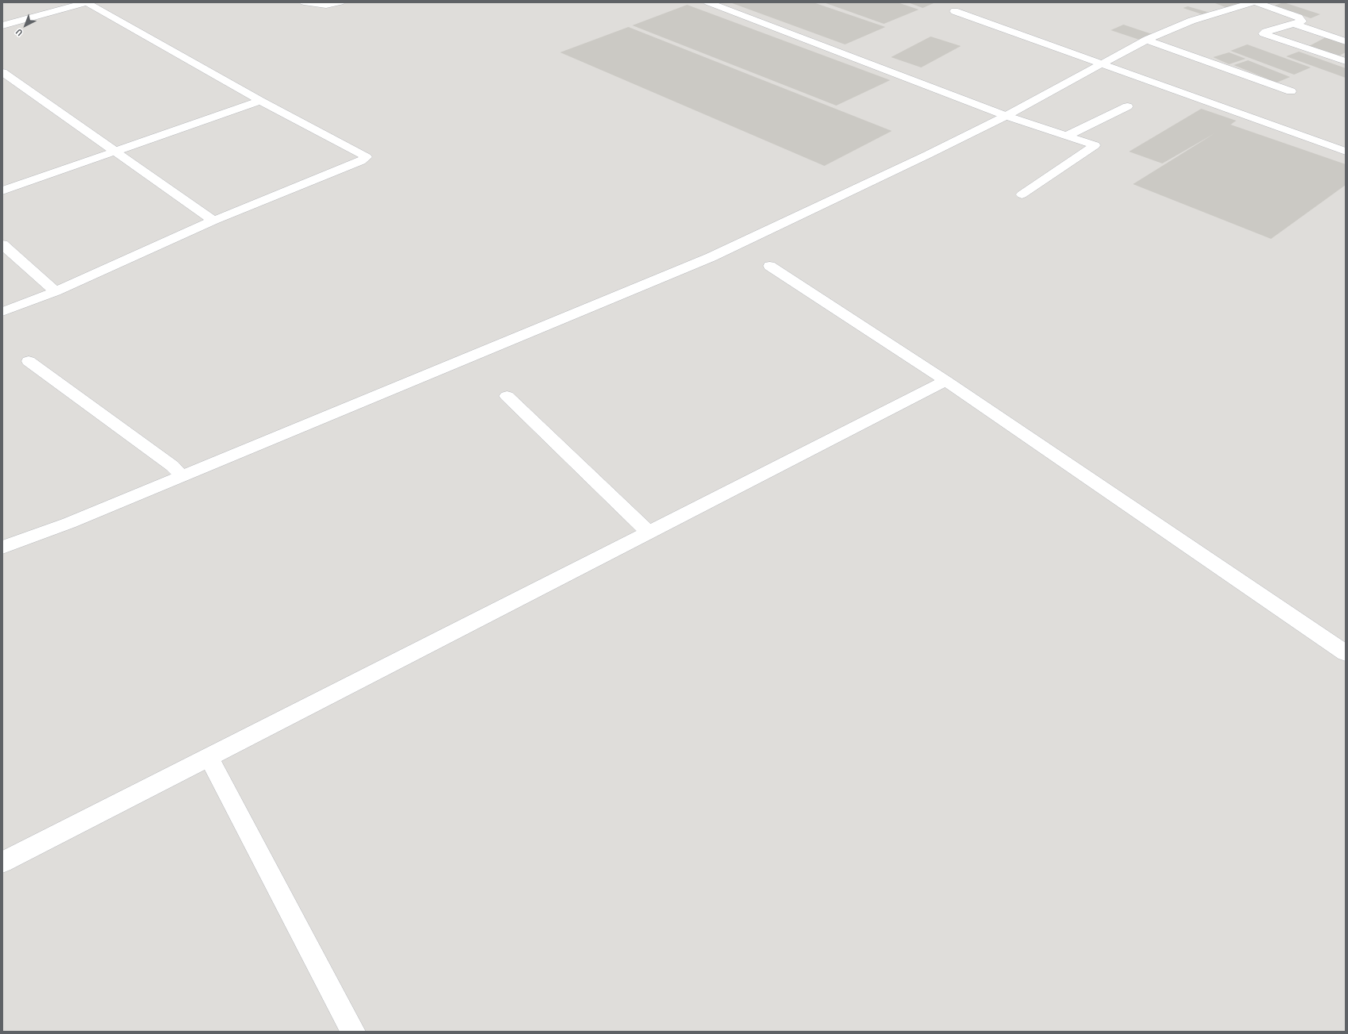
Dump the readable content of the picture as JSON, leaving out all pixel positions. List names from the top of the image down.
{
  "north": "bottom left"
}
